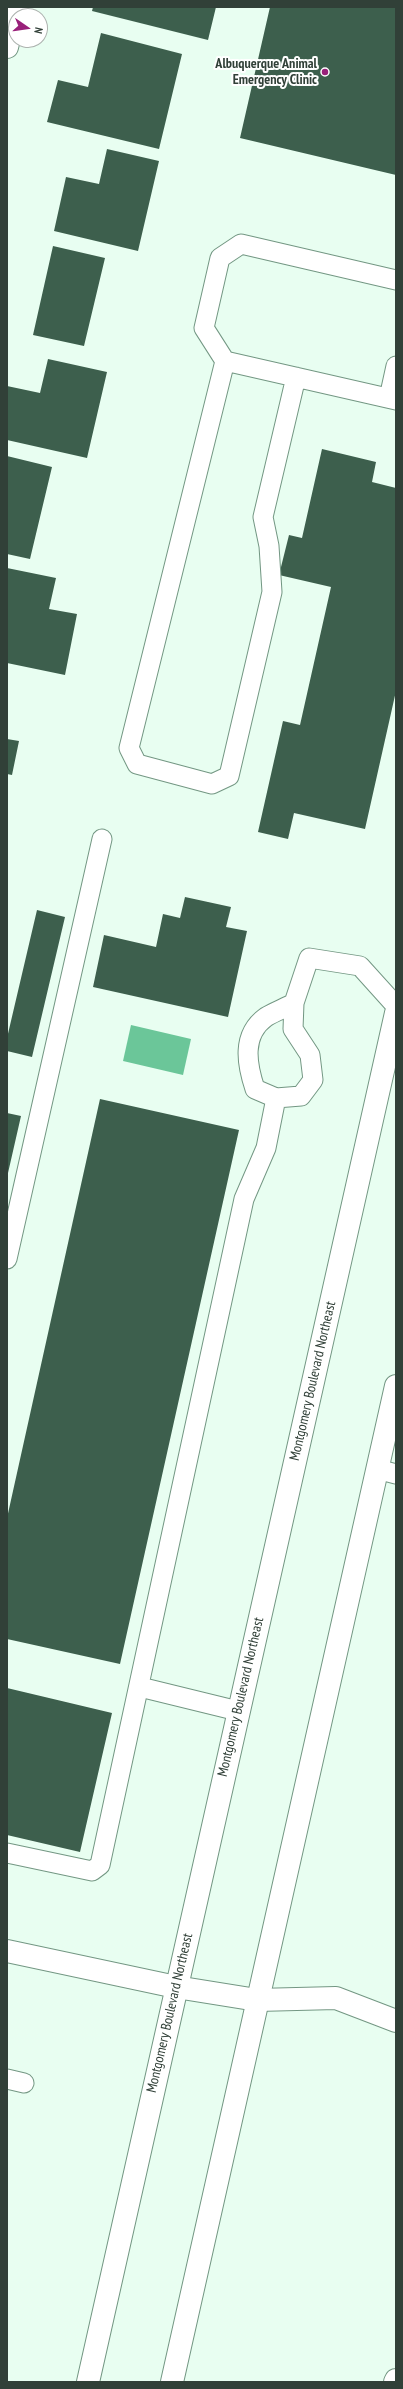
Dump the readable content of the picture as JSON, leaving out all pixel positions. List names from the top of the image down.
{
  "streets": {
    "main road": ["Montgomery Boulevard Northeast"]
  },
  "places": ["Albuquerque Animal Emergency Clinic"],
  "north": "right"
}
